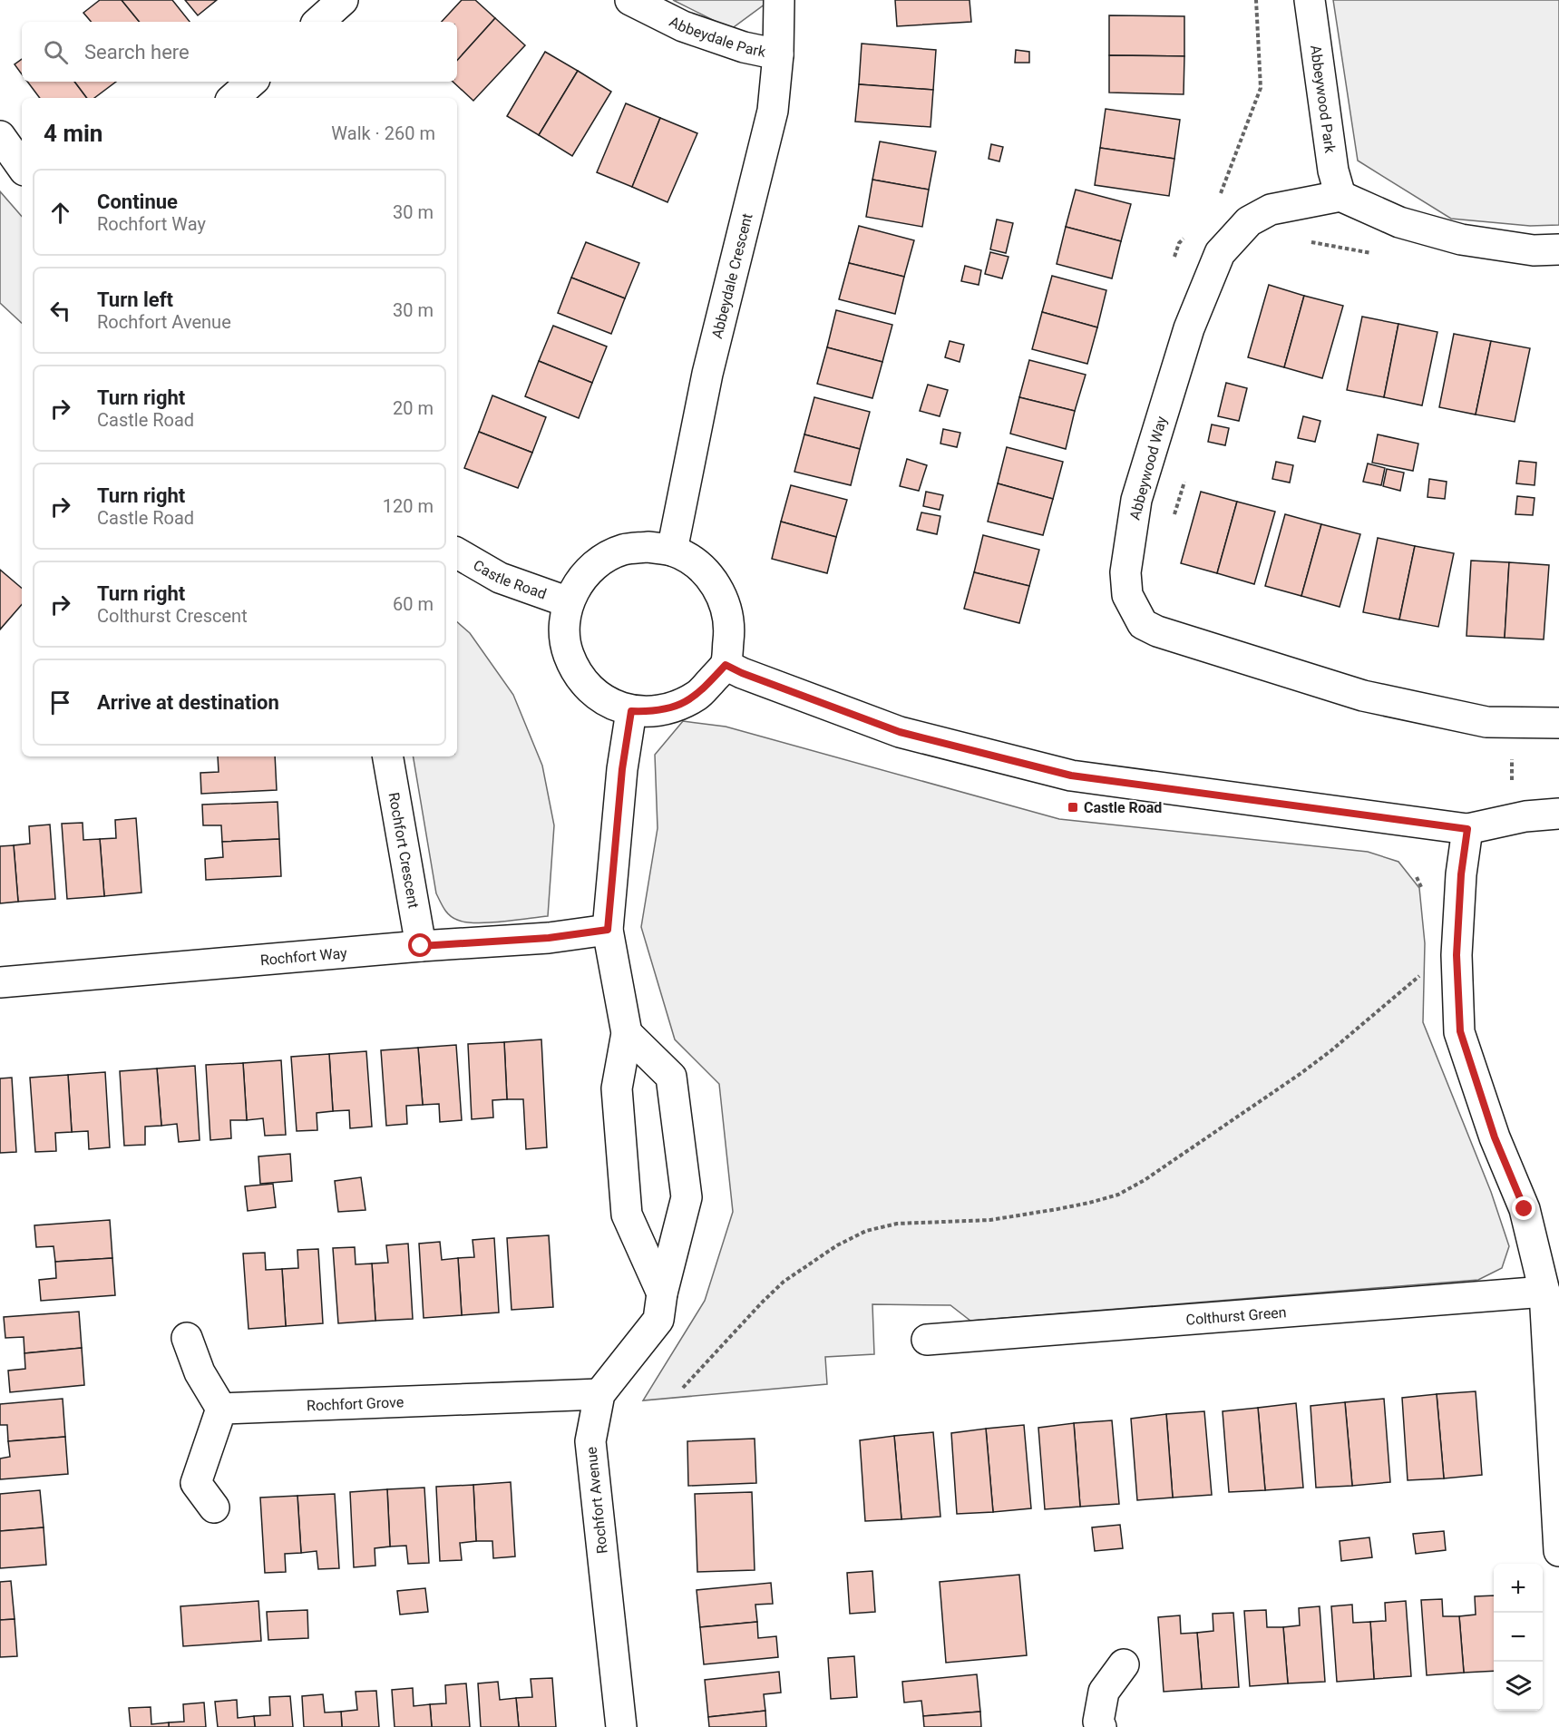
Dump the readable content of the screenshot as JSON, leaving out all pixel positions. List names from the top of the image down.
{
  "streets": {
    "street": [
      "Abbeydale Park",
      "Abbeywood Park",
      "Abbeydale Crescent",
      "Abbeywood Way",
      "Castle Road",
      "Rochfort Crescent",
      "Rochfort Way",
      "Colthurst Green",
      "Rochfort Grove",
      "Rochfort Avenue"
    ]
  },
  "crossings": [
    ["Abbeydale Park", "Abbeydale Crescent"],
    ["Abbeywood Park", "Abbeywood Way"],
    ["Abbeydale Crescent", "Castle Road"],
    ["Rochfort Crescent", "Rochfort Way"],
    ["Rochfort Grove", "Rochfort Avenue"]
  ],
  "places": {
    "transit": ["Castle Road"]
  },
  "page": {
    "search": "Search here",
    "heading": ["4 min", "Walk · 260 m"],
    "list": [
      ["Continue", "Rochfort Way", "30 m"],
      ["Turn left", "Rochfort Avenue", "30 m"],
      ["Turn right", "Castle Road", "20 m"],
      ["Turn right", "Castle Road", "120 m"],
      ["Turn right", "Colthurst Crescent", "60 m"],
      "Arrive at destination"
    ],
    "map_buttons": ["+", "−"]
  }
}
